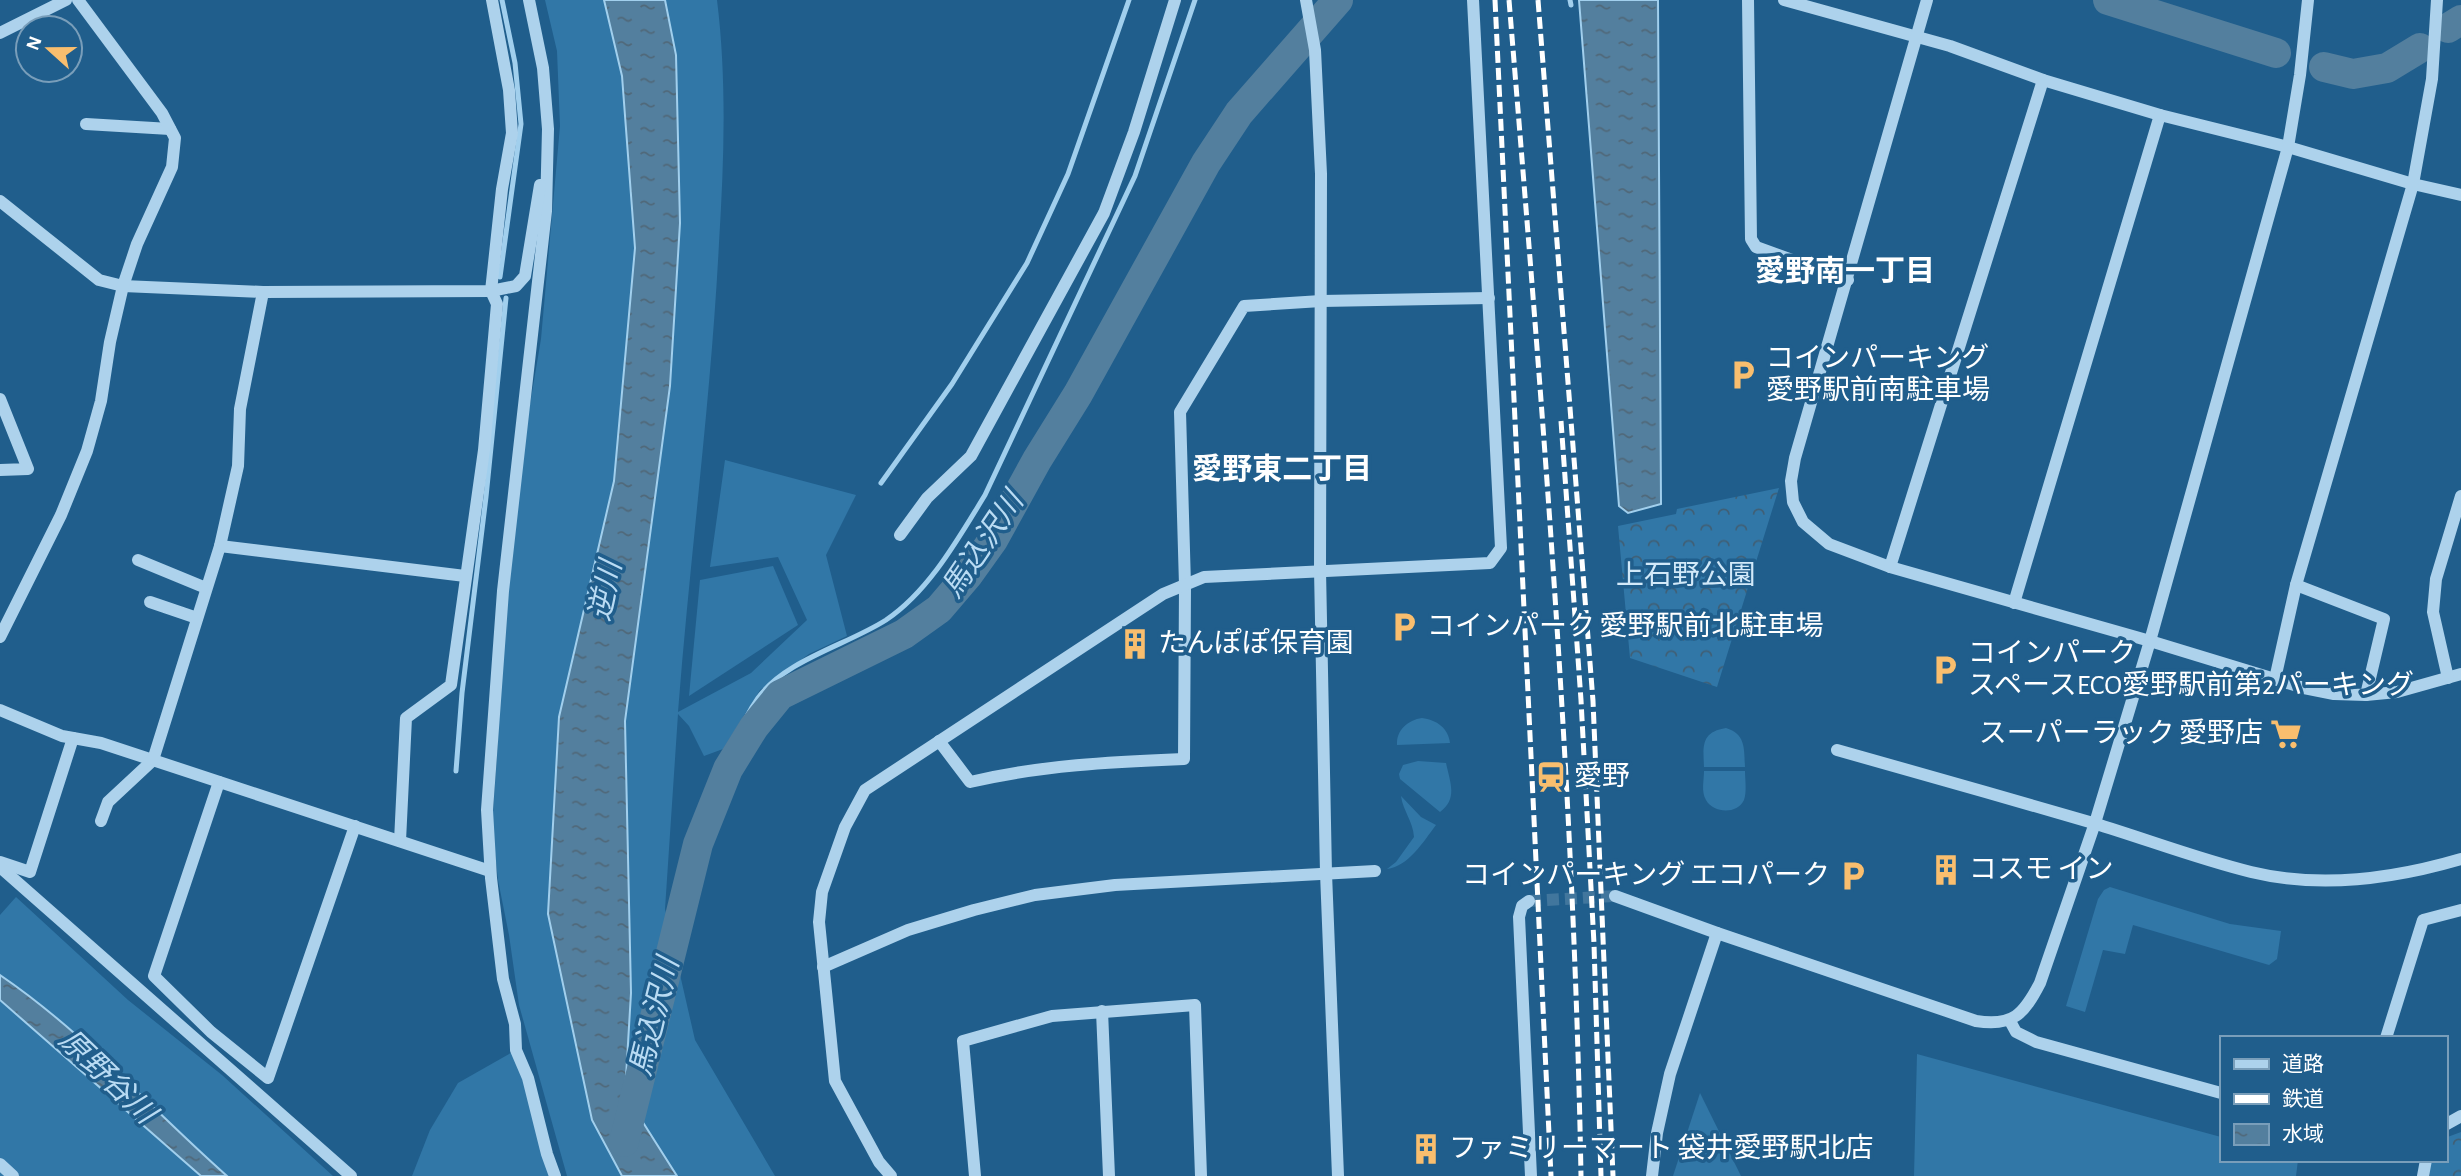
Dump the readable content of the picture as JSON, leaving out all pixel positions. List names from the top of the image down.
{
  "districts": ["愛野南一丁目", "愛野東二丁目"],
  "water": ["馬込沢川", "逆川", "原野谷川"],
  "parks": ["上石野公園"],
  "places": {
    "parking": [
      "コインパーキング 愛野駅前南駐車場",
      "コインパーク 愛野駅前北駐車場",
      "コインパーク スペースECO愛野駅前第2パーキング",
      "コインパーキング エコパーク"
    ],
    "building": ["たんぽぽ保育園", "コスモ イン", "ファミリーマート 袋井愛野駅北店"],
    "supermarket": ["スーパーラック 愛野店"],
    "station": ["愛野"]
  },
  "legend": ["道路", "鉄道", "水域"],
  "north": "left"
}
